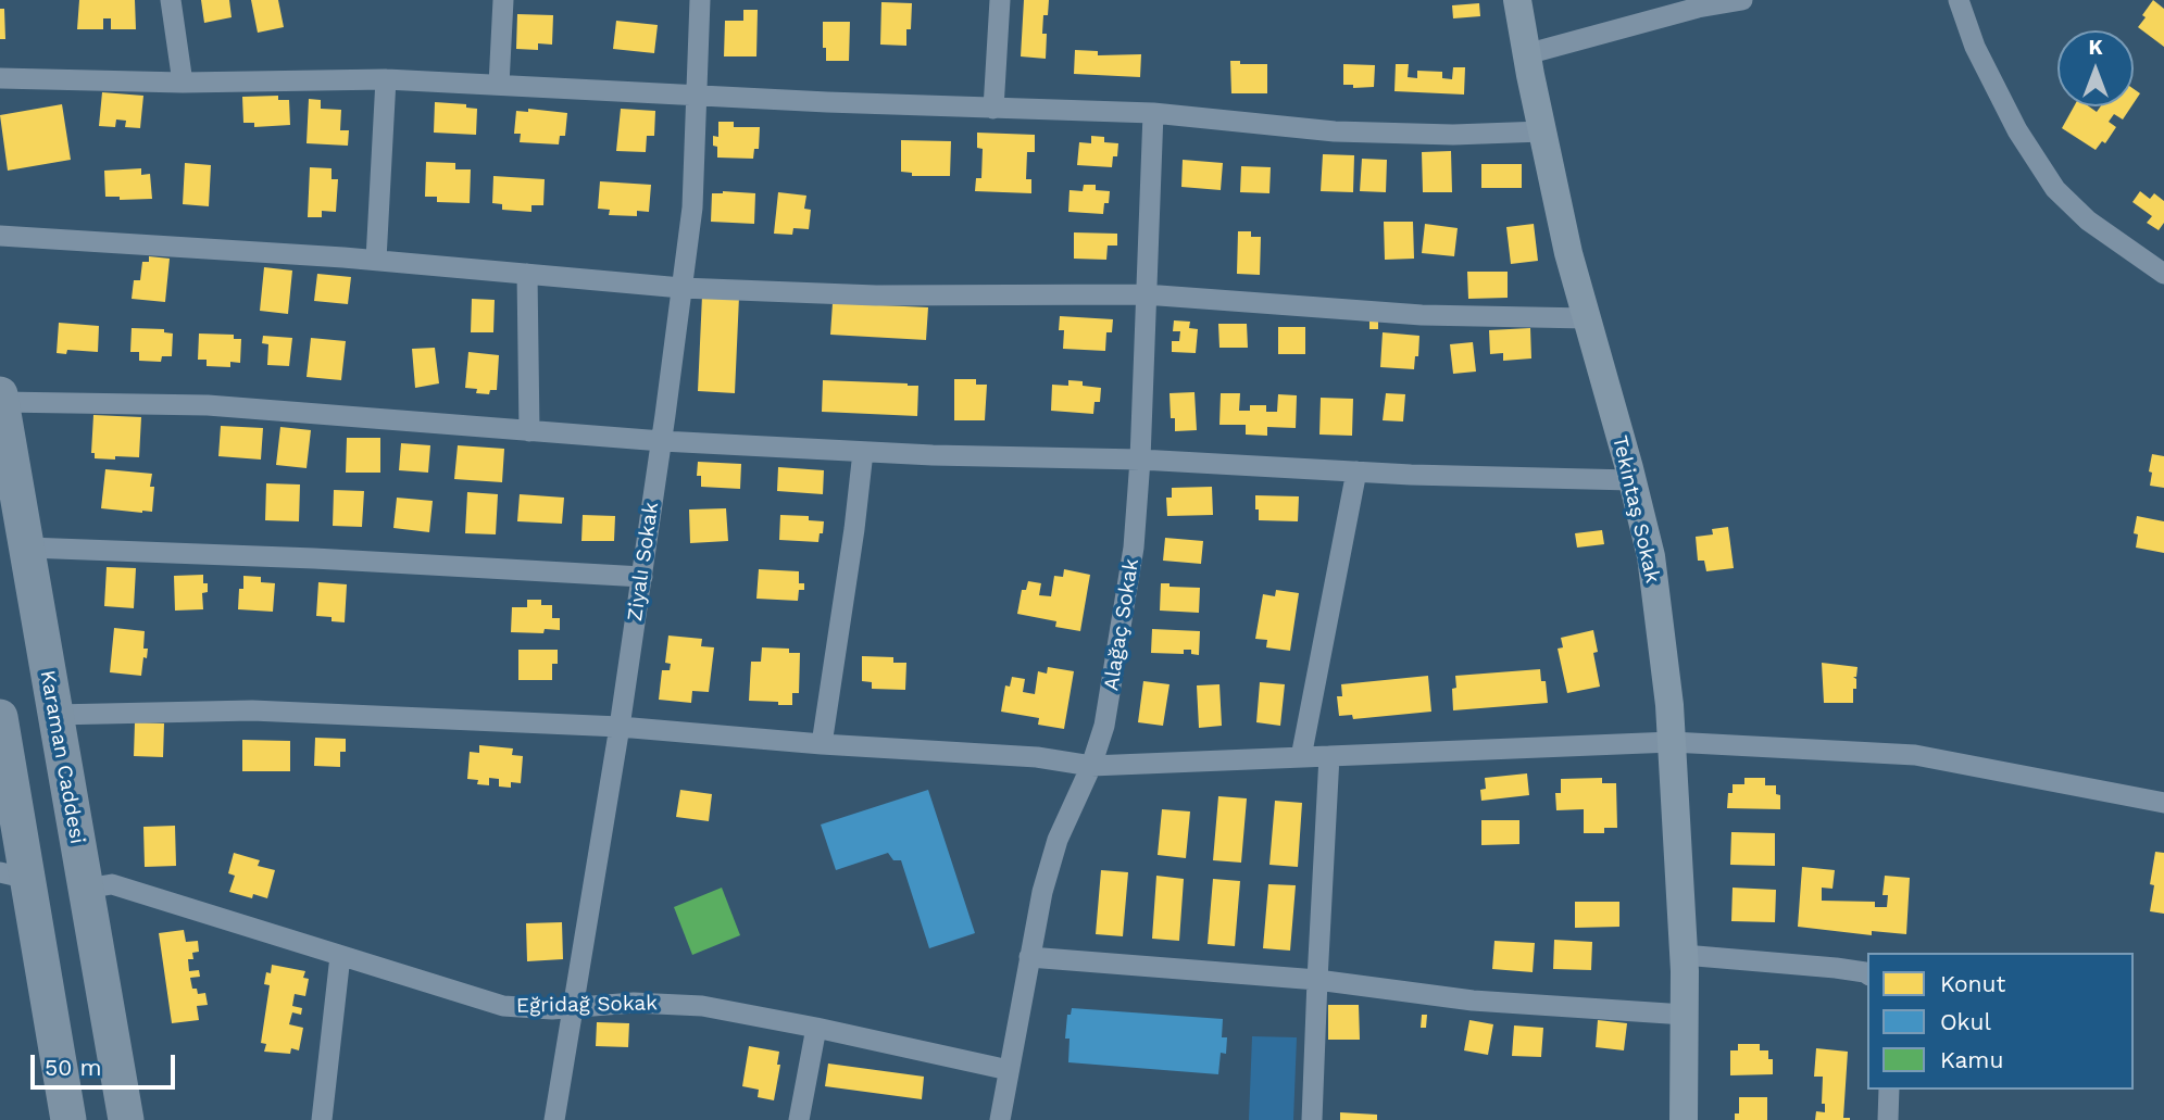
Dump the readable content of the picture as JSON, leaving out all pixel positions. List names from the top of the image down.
{
  "streets": {
    "highway": ["Karaman Caddesi"],
    "street": [
      "Tekintaş Sokak",
      "Ziyalı Sokak",
      "Alağaç Sokak",
      "Eğridağ Sokak"
    ]
  },
  "crossings": [
    ["Ziyalı Sokak", "Eğridağ Sokak"],
    ["Alağaç Sokak", "Eğridağ Sokak"],
    ["Karaman Caddesi", "Eğridağ Sokak"]
  ],
  "legend": ["Konut", "Okul", "Kamu"],
  "scale_bar": "50 m",
  "north": "top"
}
